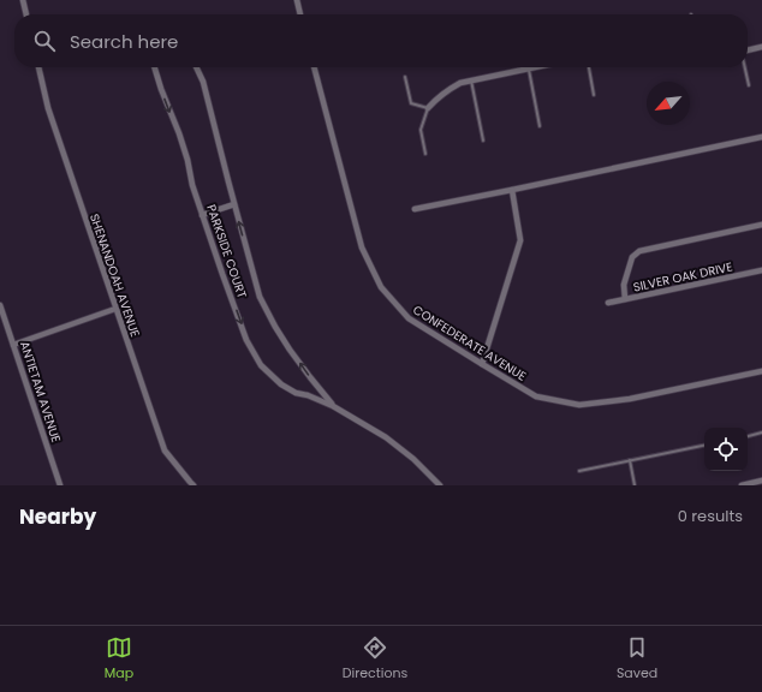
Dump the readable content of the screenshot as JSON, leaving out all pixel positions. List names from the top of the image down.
{
  "streets": {
    "street": [
      "PARKSIDE COURT",
      "SHENANDOAH AVENUE",
      "SILVER OAK DRIVE",
      "CONFEDERATE AVENUE",
      "ANTIETAM AVENUE"
    ]
  },
  "north": "bottom left",
  "page": {
    "search": "Search here",
    "heading": ["Nearby", "0 results"],
    "nav": ["Map", "Directions", "Saved"]
  }
}
